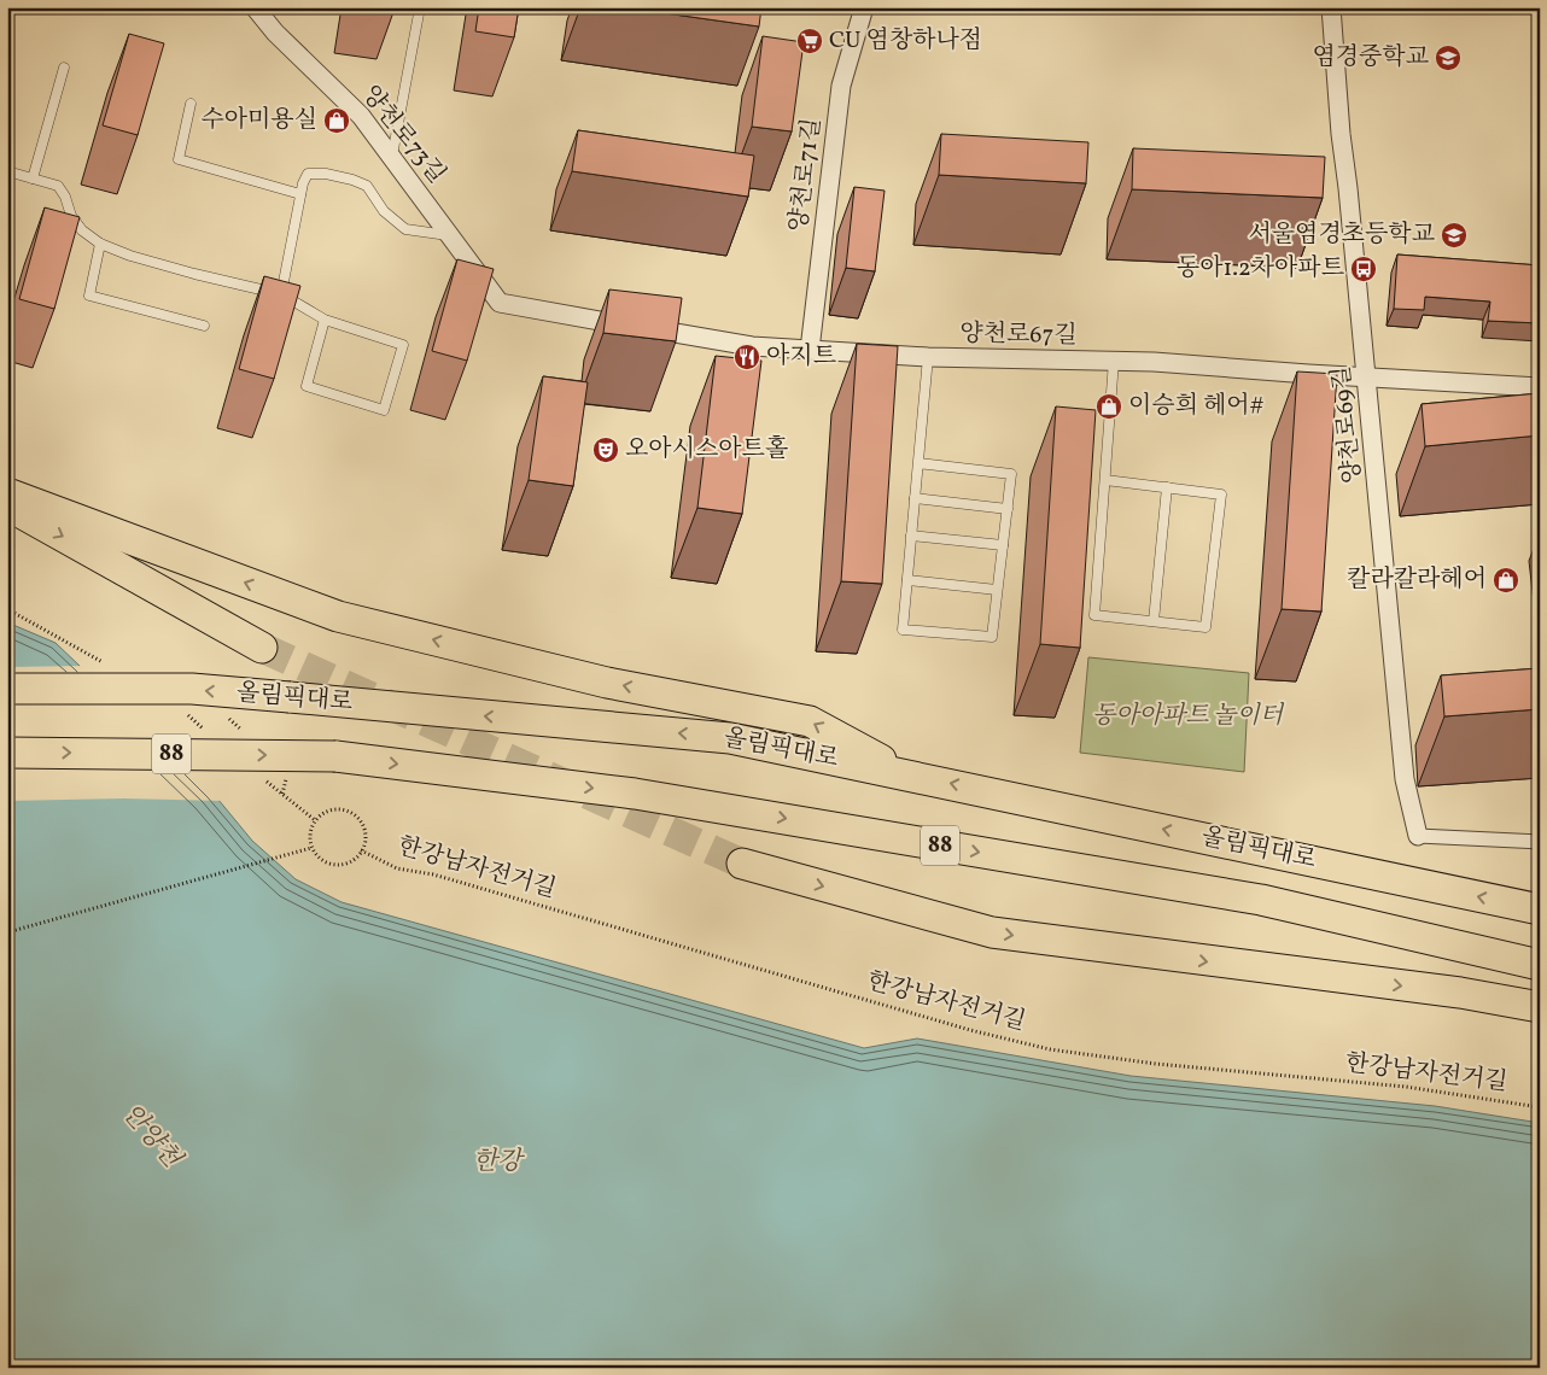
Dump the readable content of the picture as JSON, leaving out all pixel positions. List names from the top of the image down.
{
  "streets": {
    "highway": ["올림픽대로", "88"],
    "street": [
      "양천로73길",
      "양천로71길",
      "양천로67길",
      "양천로69길"
    ],
    "path": ["한강남자전거길"]
  },
  "crossings": [
    ["양천로73길", "양천로67길"],
    ["양천로71길", "양천로67길"],
    ["양천로67길", "양천로69길"]
  ],
  "water": ["안양천", "한강"],
  "parks": ["동아아파트 놀이터"],
  "places": {
    "supermarket": ["CU 염창하나점"],
    "school or university": ["염경중학교", "서울염경초등학교"],
    "shop": ["수아미용실", "이승희 헤어#", "칼라칼라헤어"],
    "bus stop": ["동아1.2차아파트"],
    "restaurant": ["아지트"],
    "theatre": ["오아시스아트홀"]
  }
}
